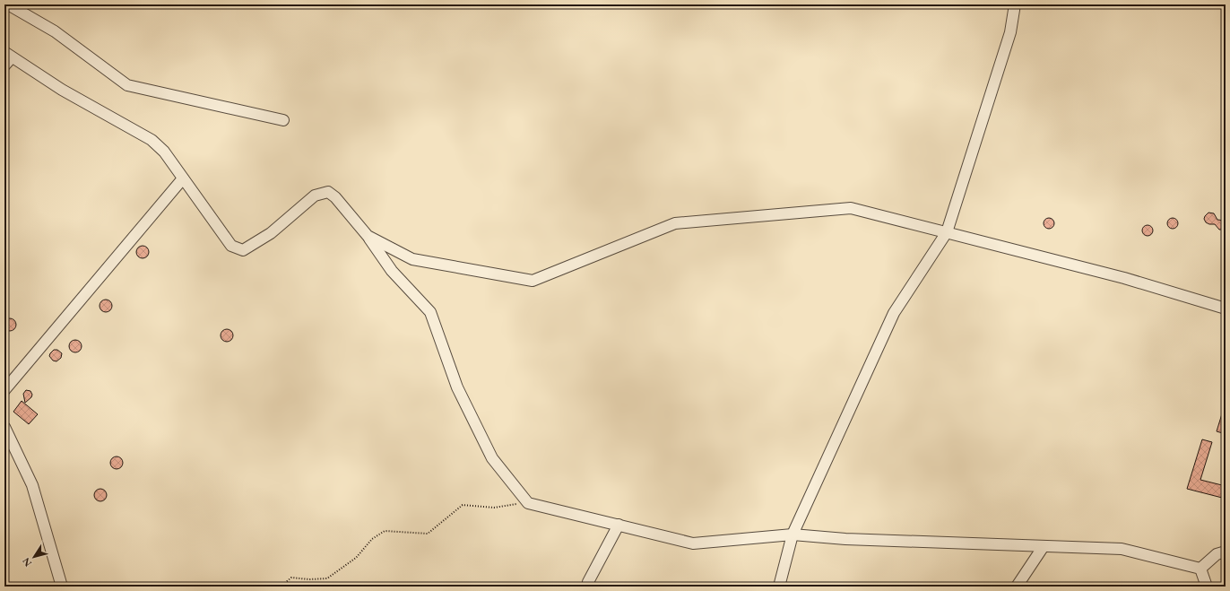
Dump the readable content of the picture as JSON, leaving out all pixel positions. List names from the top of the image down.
{
  "north": "bottom left"
}
